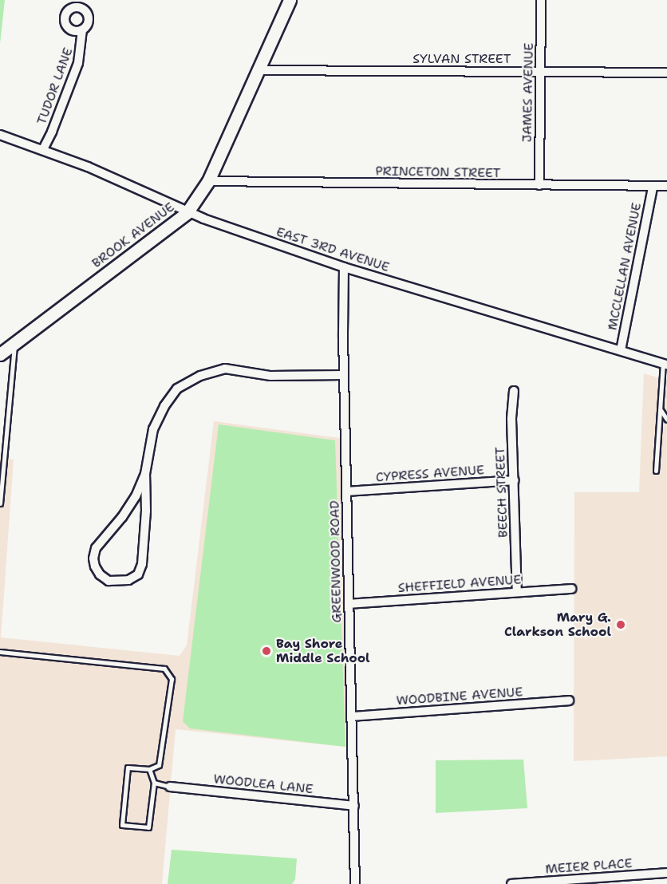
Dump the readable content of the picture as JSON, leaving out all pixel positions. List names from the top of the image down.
{
  "streets": {
    "street": [
      "SYLVAN STREET",
      "TUDOR LANE",
      "JAMES AVENUE",
      "PRINCETON STREET",
      "BROOK AVENUE",
      "EAST 3RD AVENUE",
      "MCCLELLAN AVENUE",
      "CYPRESS AVENUE",
      "BEECH STREET",
      "GREENWOOD ROAD",
      "SHEFFIELD AVENUE",
      "WOODBINE AVENUE",
      "WOODLEA LANE",
      "MEIER PLACE"
    ]
  },
  "crossings": [
    ["SYLVAN STREET", "JAMES AVENUE"],
    ["SYLVAN STREET", "BROOK AVENUE"],
    ["TUDOR LANE", "EAST 3RD AVENUE"],
    ["JAMES AVENUE", "PRINCETON STREET"],
    ["PRINCETON STREET", "BROOK AVENUE"],
    ["PRINCETON STREET", "MCCLELLAN AVENUE"],
    ["BROOK AVENUE", "EAST 3RD AVENUE"],
    ["EAST 3RD AVENUE", "MCCLELLAN AVENUE"],
    ["EAST 3RD AVENUE", "GREENWOOD ROAD"],
    ["CYPRESS AVENUE", "BEECH STREET"],
    ["CYPRESS AVENUE", "GREENWOOD ROAD"],
    ["BEECH STREET", "SHEFFIELD AVENUE"],
    ["GREENWOOD ROAD", "SHEFFIELD AVENUE"],
    ["GREENWOOD ROAD", "WOODBINE AVENUE"],
    ["GREENWOOD ROAD", "WOODLEA LANE"]
  ],
  "places": ["Mary G. Clarkson School", "Bay Shore Middle School"]
}
